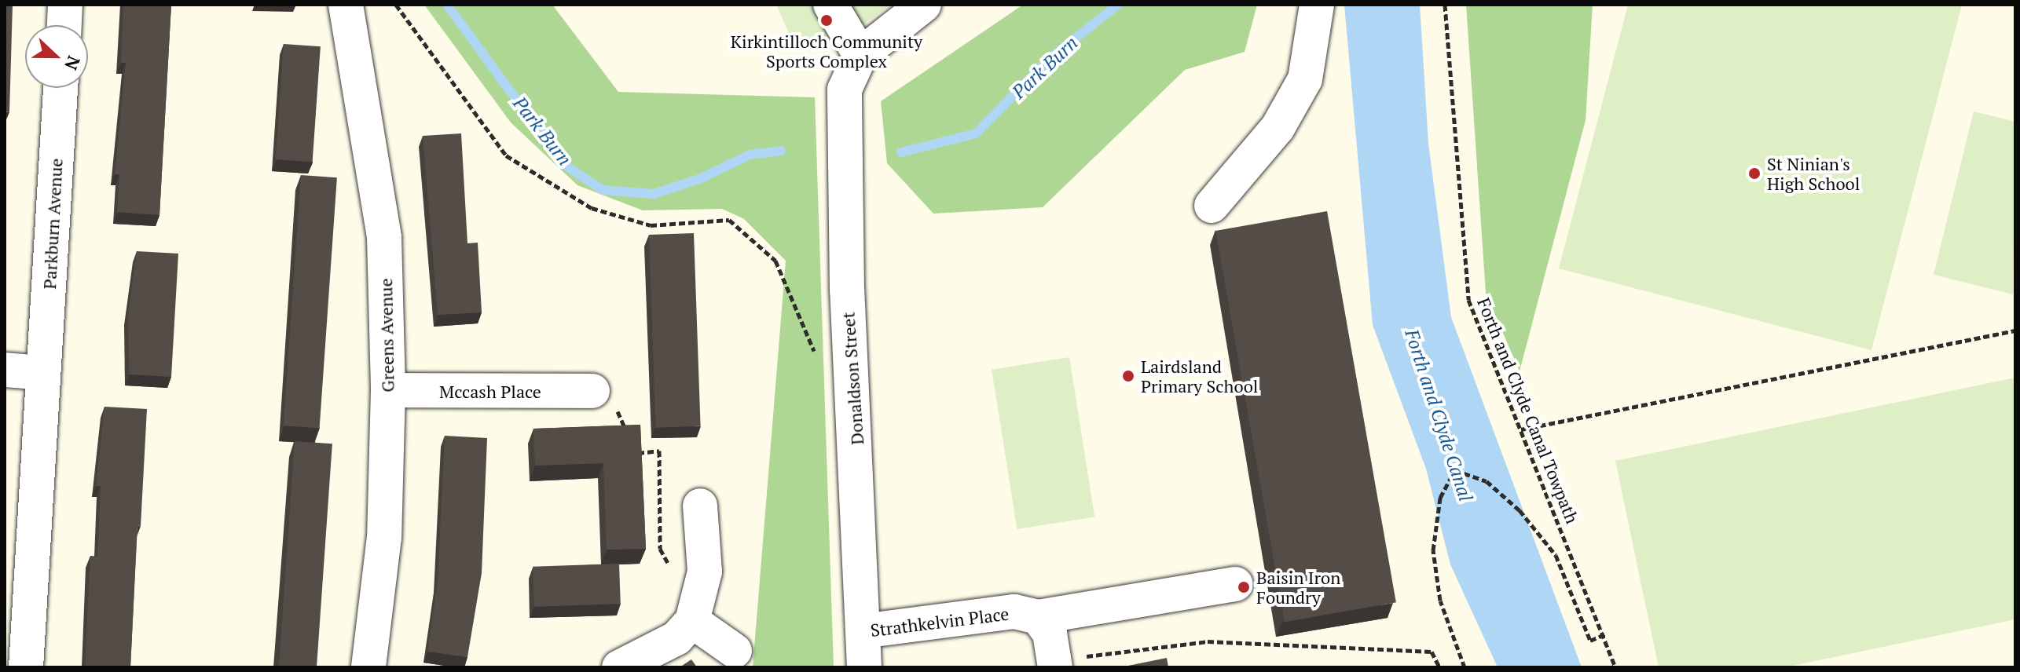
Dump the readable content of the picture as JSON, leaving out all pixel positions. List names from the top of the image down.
{
  "streets": {
    "street": [
      "Parkburn Avenue",
      "Greens Avenue",
      "Donaldson Street",
      "Mccash Place",
      "Strathkelvin Place"
    ],
    "path": ["Forth and Clyde Canal Towpath"]
  },
  "crossings": [
    ["Greens Avenue", "Mccash Place"],
    ["Donaldson Street", "Strathkelvin Place"]
  ],
  "water": ["Park Burn", "Forth and Clyde Canal"],
  "places": [
    "Kirkintilloch Community Sports Complex",
    "St Ninian's High School",
    "Lairdsland Primary School",
    "Baisin Iron Foundry"
  ],
  "north": "right"
}
